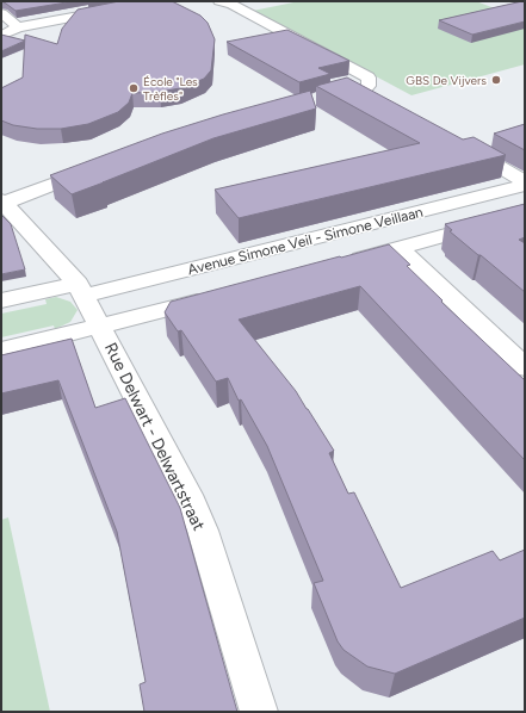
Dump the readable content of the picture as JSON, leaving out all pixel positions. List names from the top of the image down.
{
  "streets": {
    "street": ["Avenue Simone Veil - Simone Veillaan", "Rue Delwart - Delwartstraat"]
  },
  "crossings": [
    ["Avenue Simone Veil - Simone Veillaan", "Rue Delwart - Delwartstraat"]
  ],
  "places": ["GBS De Vijvers", "École \"Les Trèfles\""]
}
